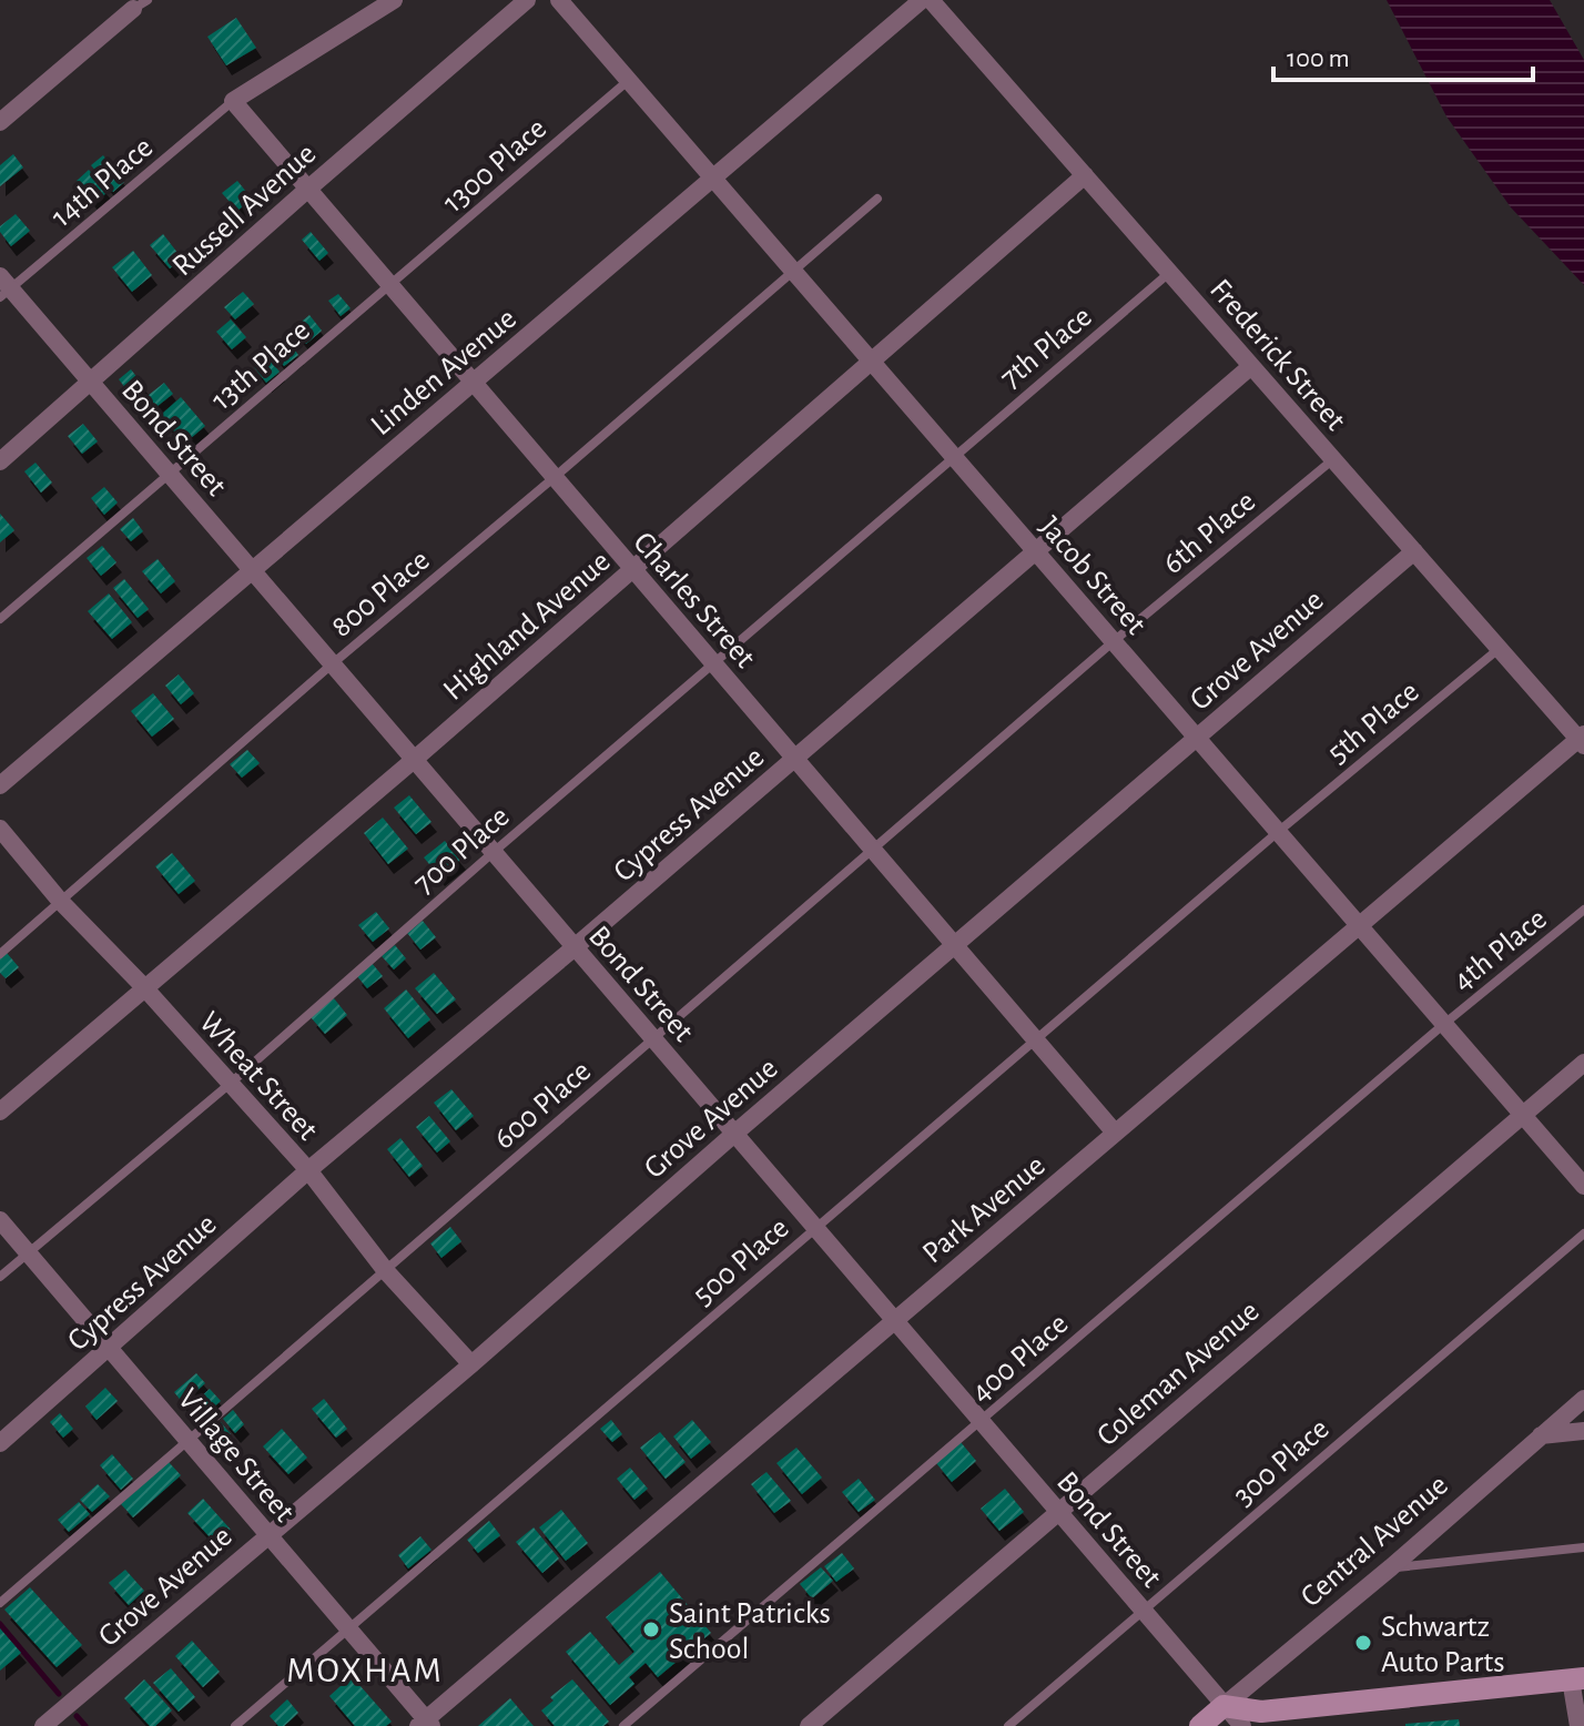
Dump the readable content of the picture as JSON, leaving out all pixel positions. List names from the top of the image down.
{
  "streets": {
    "main road": ["Central Avenue"],
    "street": [
      "Russell Avenue",
      "Frederick Street",
      "Linden Avenue",
      "Bond Street",
      "Jacob Street",
      "Charles Street",
      "Highland Avenue",
      "Grove Avenue",
      "Cypress Avenue",
      "Wheat Street",
      "Park Avenue",
      "Coleman Avenue",
      "Village Street"
    ],
    "lane": [
      "1300 Place",
      "14th Place",
      "7th Place",
      "13th Place",
      "6th Place",
      "800 Place",
      "5th Place",
      "700 Place",
      "4th Place",
      "600 Place",
      "500 Place",
      "400 Place",
      "300 Place"
    ]
  },
  "crossings": [
    ["1300 Place", "13th Place"],
    ["1300 Place", "Jacob Street"],
    ["1300 Place", "Charles Street"],
    ["14th Place", "Bond Street"],
    ["14th Place", "Charles Street"],
    ["Russell Avenue", "Bond Street"],
    ["Russell Avenue", "Charles Street"],
    ["7th Place", "Frederick Street"],
    ["7th Place", "Jacob Street"],
    ["7th Place", "700 Place"],
    ["Frederick Street", "6th Place"],
    ["Frederick Street", "Highland Avenue"],
    ["Frederick Street", "Grove Avenue"],
    ["Frederick Street", "5th Place"],
    ["Frederick Street", "Cypress Avenue"],
    ["Frederick Street", "Park Avenue"],
    ["13th Place", "Bond Street"],
    ["13th Place", "Charles Street"],
    ["Linden Avenue", "Bond Street"],
    ["Linden Avenue", "Jacob Street"],
    ["Linden Avenue", "Charles Street"],
    ["Bond Street", "800 Place"],
    ["Bond Street", "Highland Avenue"],
    ["Bond Street", "Grove Avenue"],
    ["Bond Street", "Cypress Avenue"],
    ["Bond Street", "700 Place"],
    ["Bond Street", "600 Place"],
    ["Bond Street", "Park Avenue"],
    ["Bond Street", "500 Place"],
    ["Bond Street", "400 Place"],
    ["Bond Street", "Coleman Avenue"],
    ["Bond Street", "300 Place"],
    ["Bond Street", "Central Avenue"],
    ["6th Place", "Jacob Street"],
    ["6th Place", "600 Place"],
    ["Jacob Street", "800 Place"],
    ["Jacob Street", "Highland Avenue"],
    ["Jacob Street", "Grove Avenue"],
    ["Jacob Street", "5th Place"],
    ["Jacob Street", "Cypress Avenue"],
    ["Jacob Street", "700 Place"],
    ["Jacob Street", "4th Place"],
    ["Jacob Street", "600 Place"],
    ["Jacob Street", "Park Avenue"],
    ["Jacob Street", "500 Place"],
    ["Jacob Street", "400 Place"],
    ["Jacob Street", "Coleman Avenue"],
    ["800 Place", "Charles Street"],
    ["800 Place", "Wheat Street"],
    ["Charles Street", "Highland Avenue"],
    ["Charles Street", "Grove Avenue"],
    ["Charles Street", "Cypress Avenue"],
    ["Charles Street", "700 Place"],
    ["Charles Street", "600 Place"],
    ["Charles Street", "Park Avenue"],
    ["Charles Street", "500 Place"],
    ["Highland Avenue", "Wheat Street"],
    ["Grove Avenue", "Wheat Street"],
    ["Grove Avenue", "Village Street"],
    ["5th Place", "500 Place"],
    ["Cypress Avenue", "Wheat Street"],
    ["Cypress Avenue", "Village Street"],
    ["700 Place", "Wheat Street"],
    ["700 Place", "Village Street"],
    ["4th Place", "400 Place"],
    ["Wheat Street", "600 Place"],
    ["600 Place", "Village Street"],
    ["Park Avenue", "Village Street"],
    ["500 Place", "Village Street"]
  ],
  "districts": ["MOXHAM"],
  "places": ["Saint Patricks School", "Schwartz Auto Parts"],
  "scale_bar": "100 m"
}
